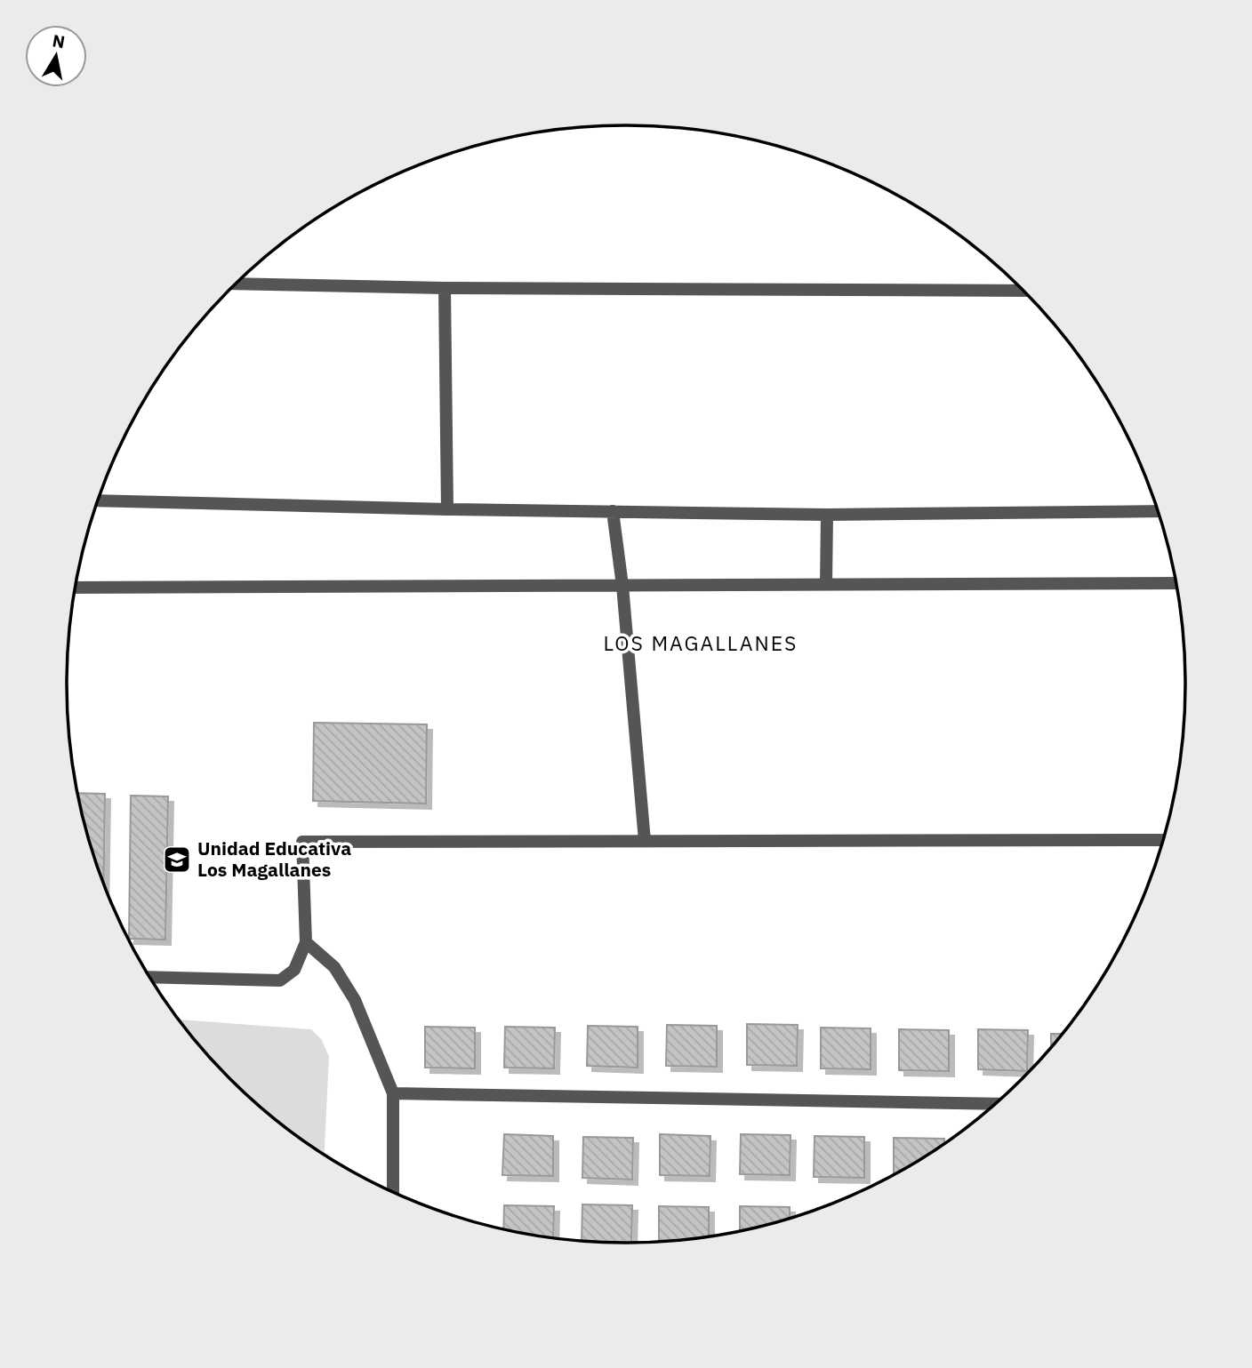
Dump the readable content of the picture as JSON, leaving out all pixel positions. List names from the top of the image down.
{
  "districts": ["LOS MAGALLANES"],
  "places": {
    "school or university": ["Unidad Educativa Los Magallanes"]
  },
  "north": "top"
}
